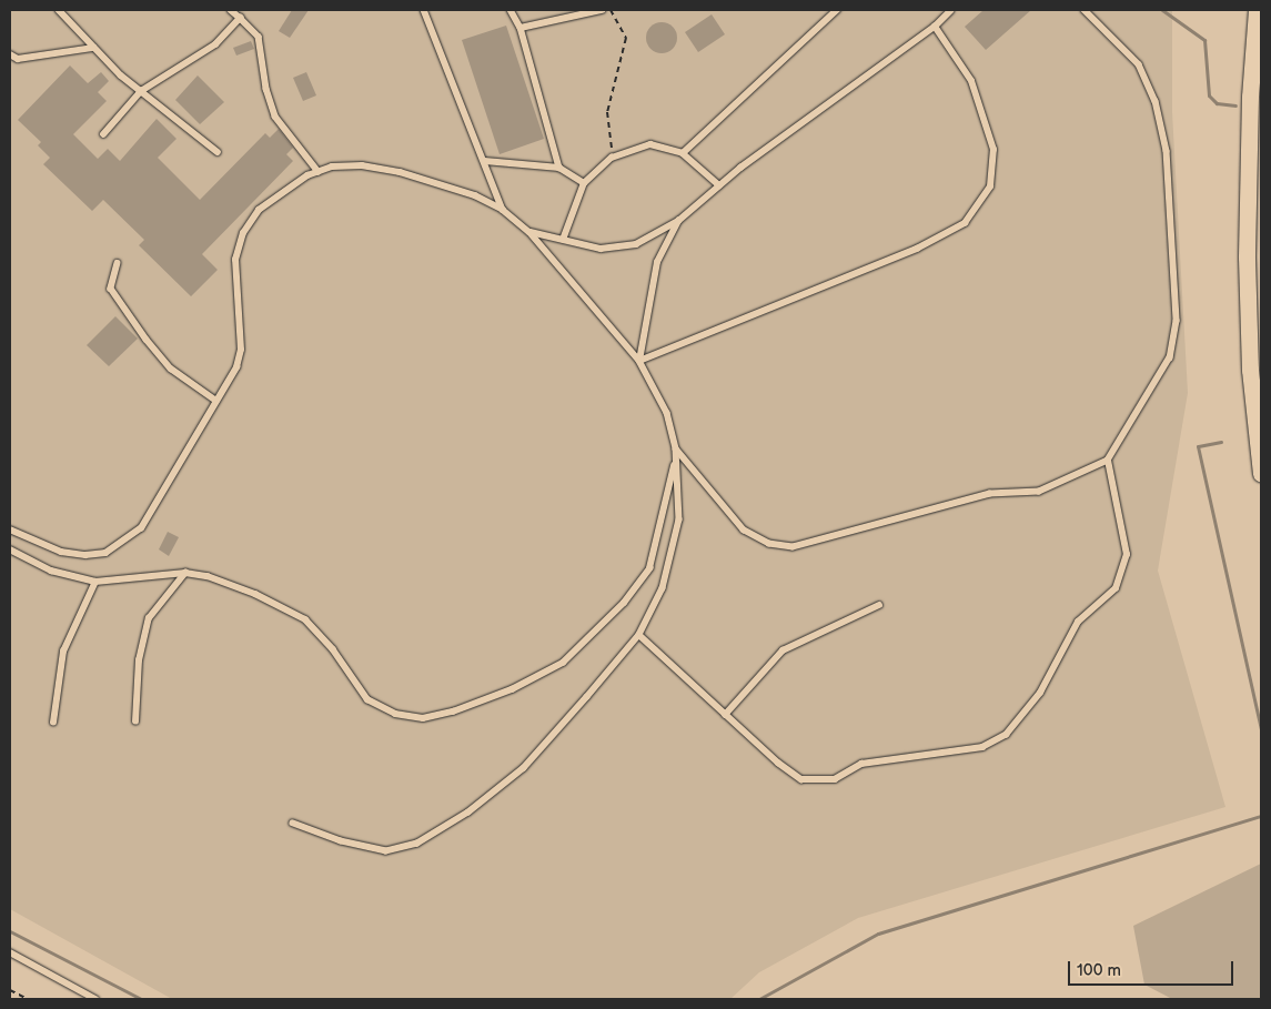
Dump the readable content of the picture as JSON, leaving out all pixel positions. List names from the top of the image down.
{
  "scale_bar": "100 m"
}
